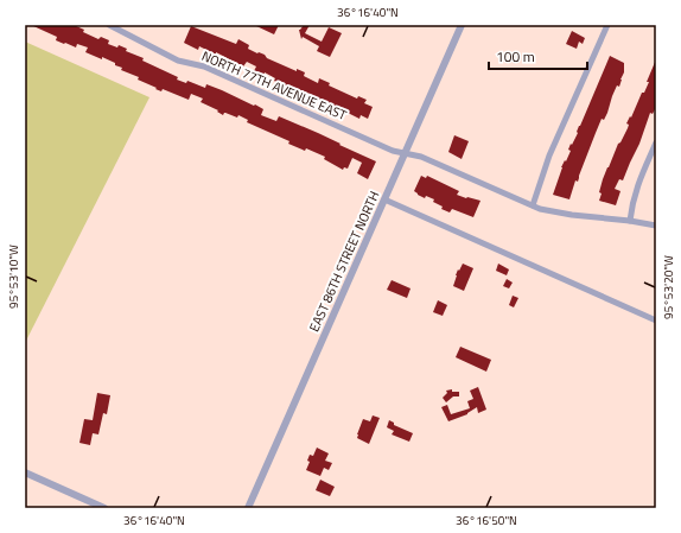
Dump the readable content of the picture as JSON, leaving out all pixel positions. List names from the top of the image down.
{
  "streets": {
    "street": ["NORTH 77TH AVENUE EAST", "EAST 86TH STREET NORTH"]
  },
  "crossings": [
    ["NORTH 77TH AVENUE EAST", "EAST 86TH STREET NORTH"]
  ],
  "scale_bar": "100 m",
  "coordinates": [
    "36°16'40\"N",
    "95°53'10\"W",
    "95°53'20\"W",
    "36°16'50\"N"
  ]
}
